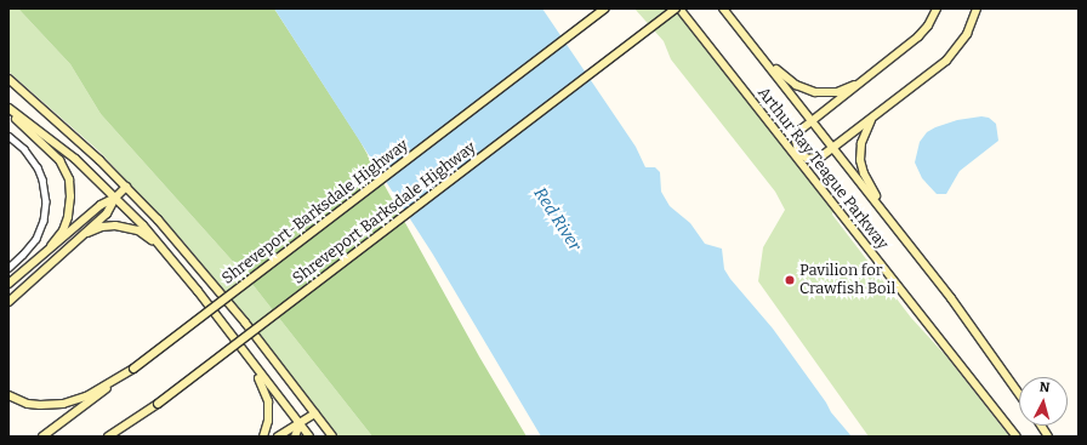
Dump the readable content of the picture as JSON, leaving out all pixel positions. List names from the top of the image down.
{
  "streets": {
    "main road": ["Arthur Ray Teague Parkway", "Shreveport-Barksdale Highway", "Shreveport Barksdale Highway"]
  },
  "crossings": [
    ["Arthur Ray Teague Parkway", "Shreveport Barksdale Highway"]
  ],
  "water": ["Red River"],
  "places": ["Pavilion for Crawfish Boil"],
  "north": "top"
}
